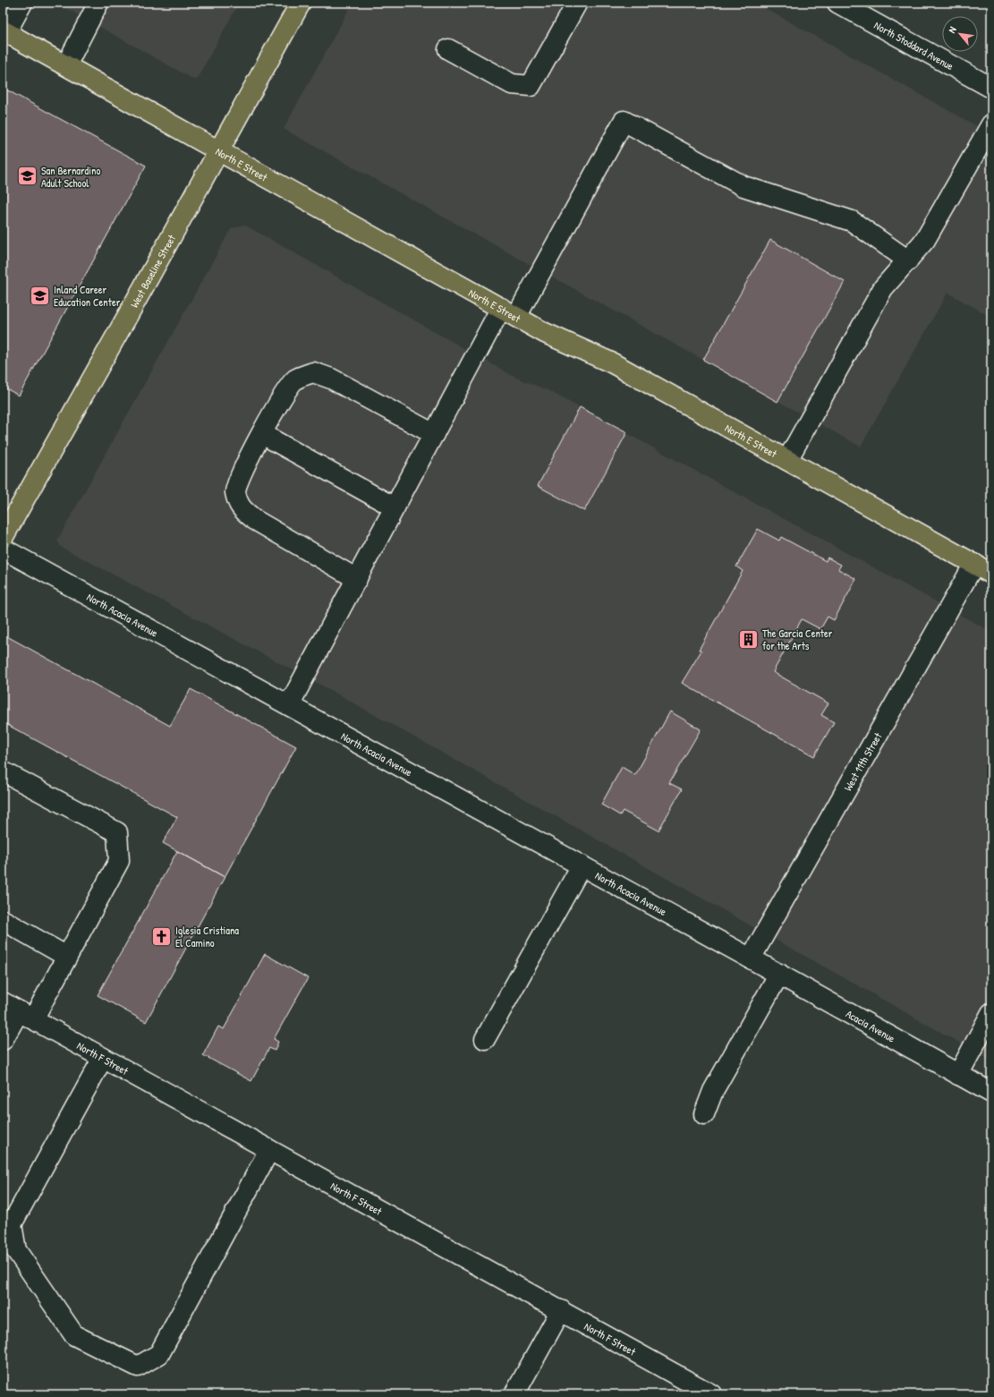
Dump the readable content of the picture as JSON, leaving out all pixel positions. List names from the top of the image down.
{
  "streets": {
    "main road": ["North E Street", "West Baseline Street"],
    "street": [
      "North Stoddard Avenue",
      "North Acacia Avenue",
      "West 11th Street",
      "Acacia Avenue",
      "North F Street"
    ]
  },
  "crossings": [
    ["North E Street", "West Baseline Street"],
    ["North E Street", "West 11th Street"],
    ["North Acacia Avenue", "West 11th Street"],
    ["North Acacia Avenue", "Acacia Avenue"],
    ["West 11th Street", "Acacia Avenue"]
  ],
  "places": {
    "school or university": ["San Bernardino Adult School", "Inland Career Education Center"],
    "building": ["The Garcia Center for the Arts"],
    "church": ["Iglesia Cristiana El Camino"]
  },
  "north": "top left"
}
